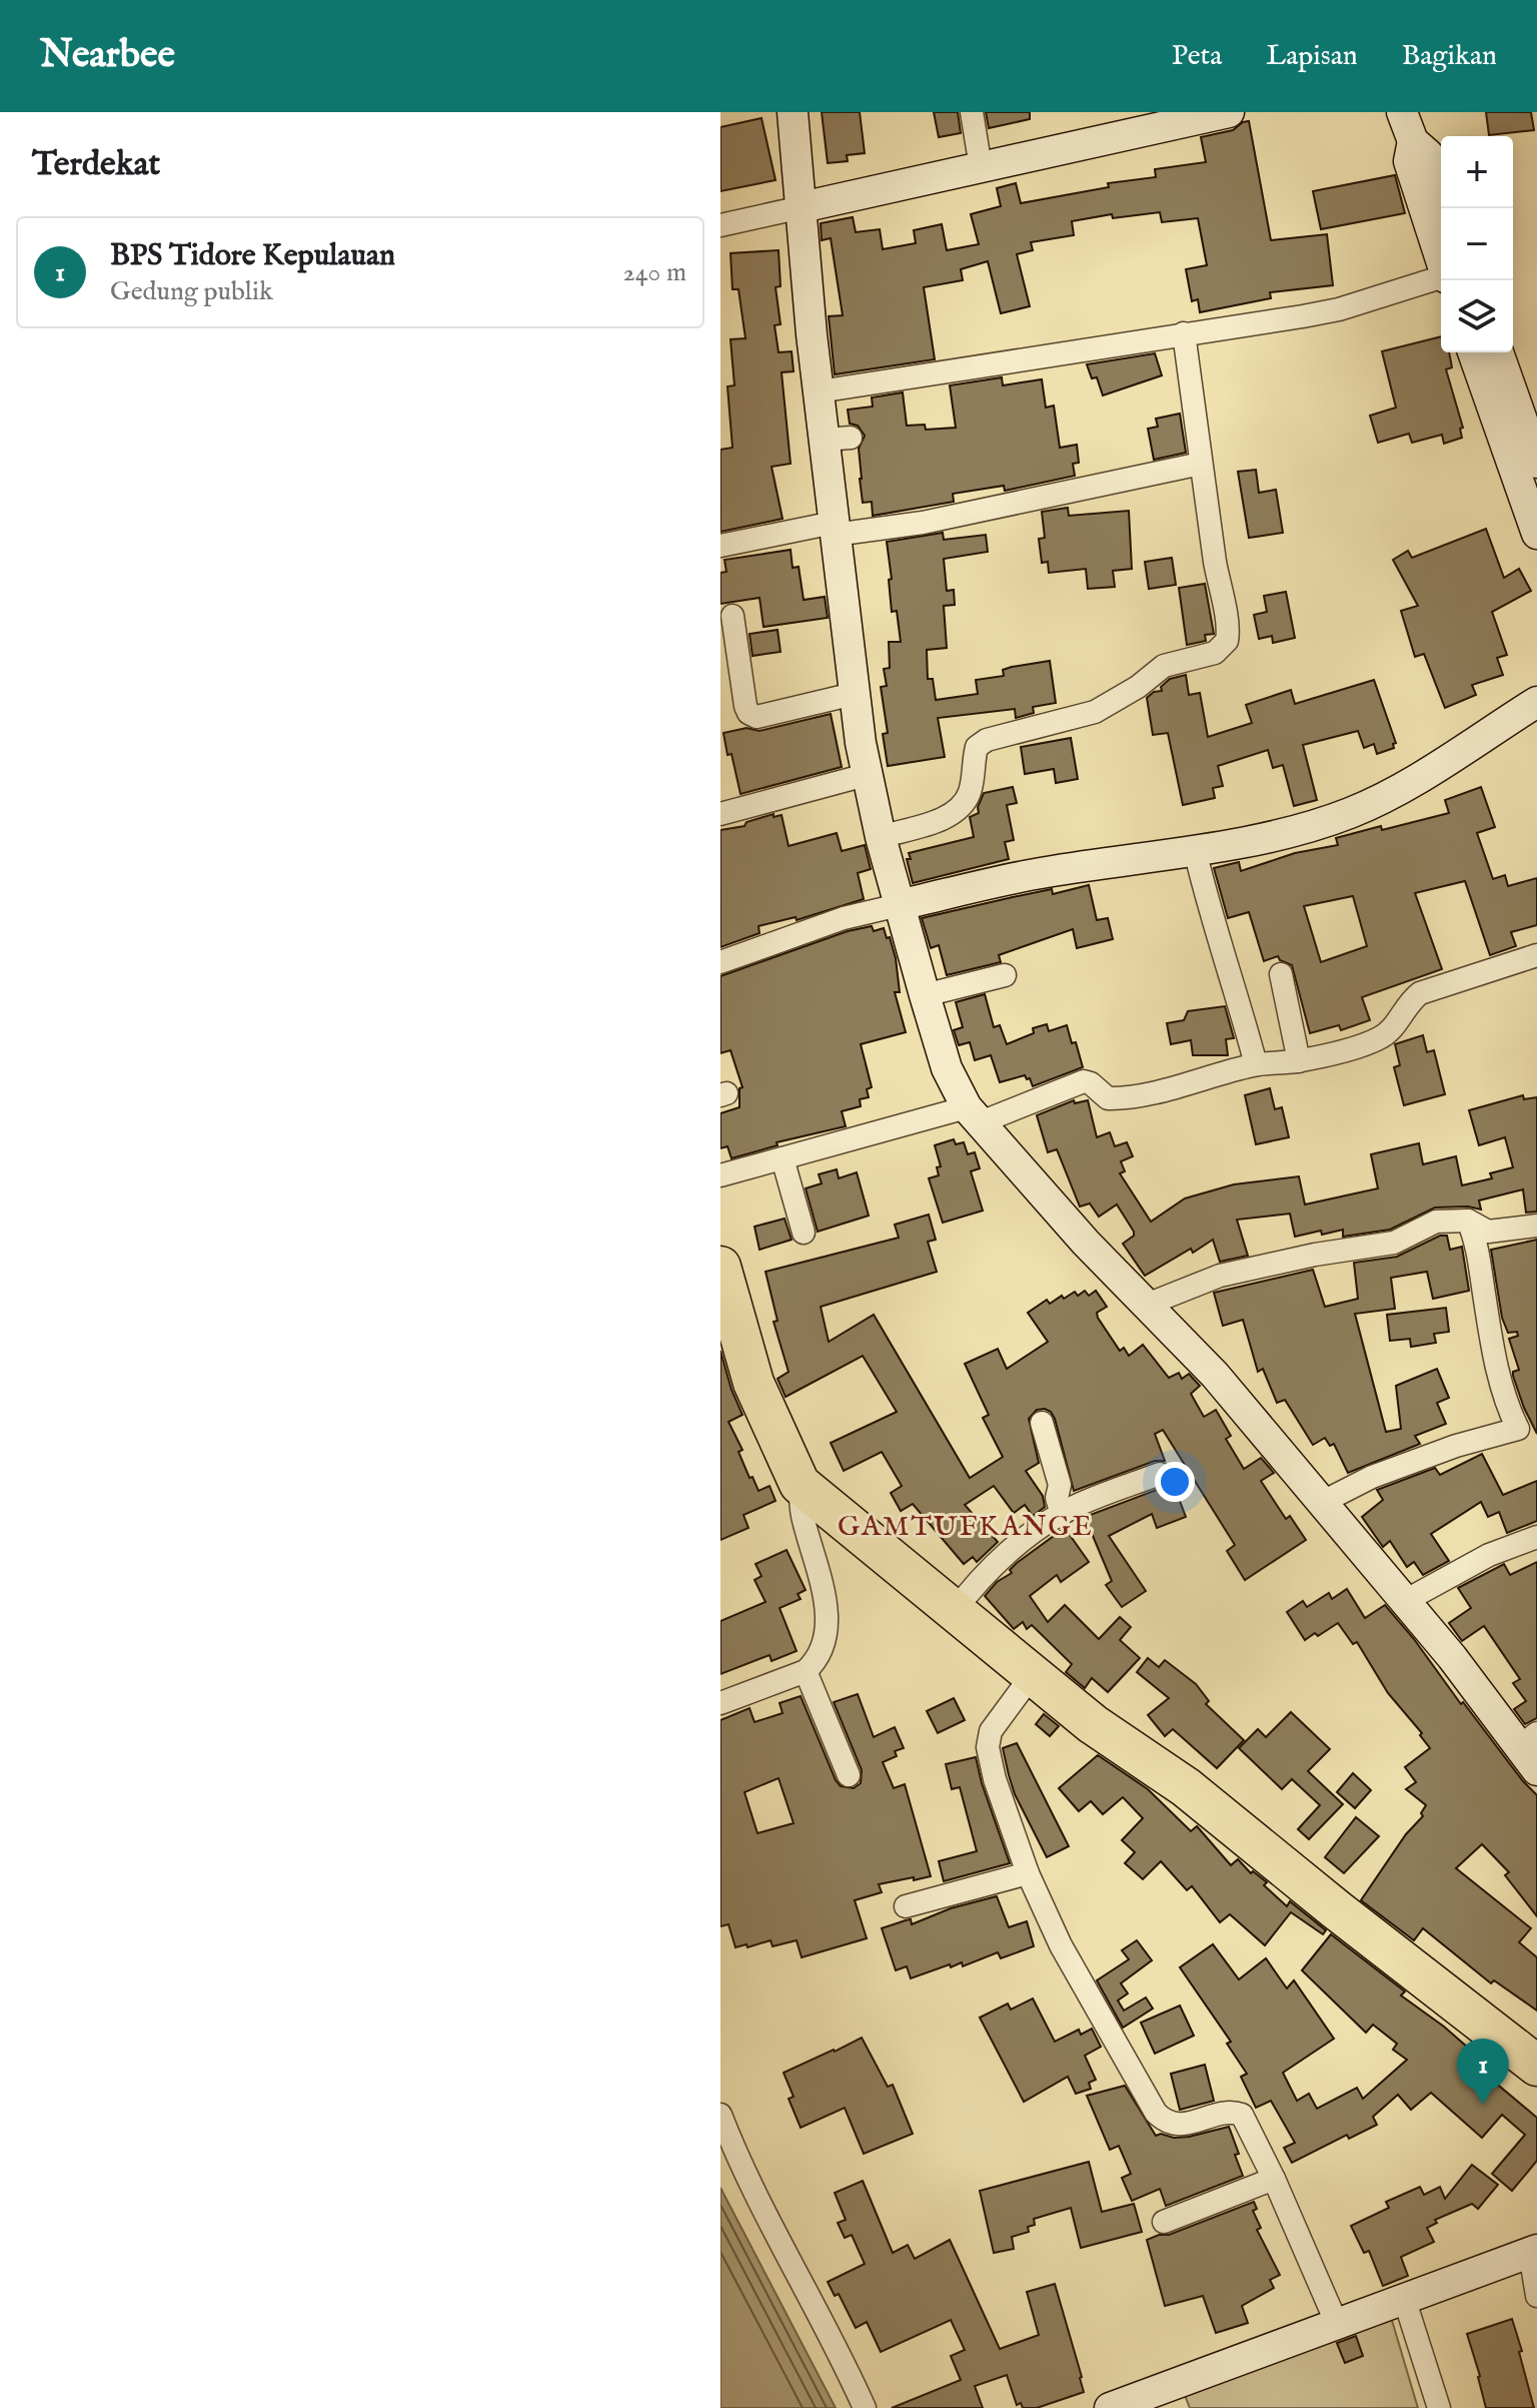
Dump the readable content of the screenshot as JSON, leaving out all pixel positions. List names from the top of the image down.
{
  "districts": ["GAMTUFKANGE"],
  "page": {
    "header": "Nearbee",
    "nav": ["Peta", "Lapisan", "Bagikan"],
    "heading": "Terdekat",
    "map_buttons": ["+", "−"],
    "list": [
      {
        "mark": "1",
        "name": "BPS Tidore Kepulauan",
        "note": "Gedung publik",
        "value": "240 m"
      }
    ],
    "pins": "1"
  }
}
